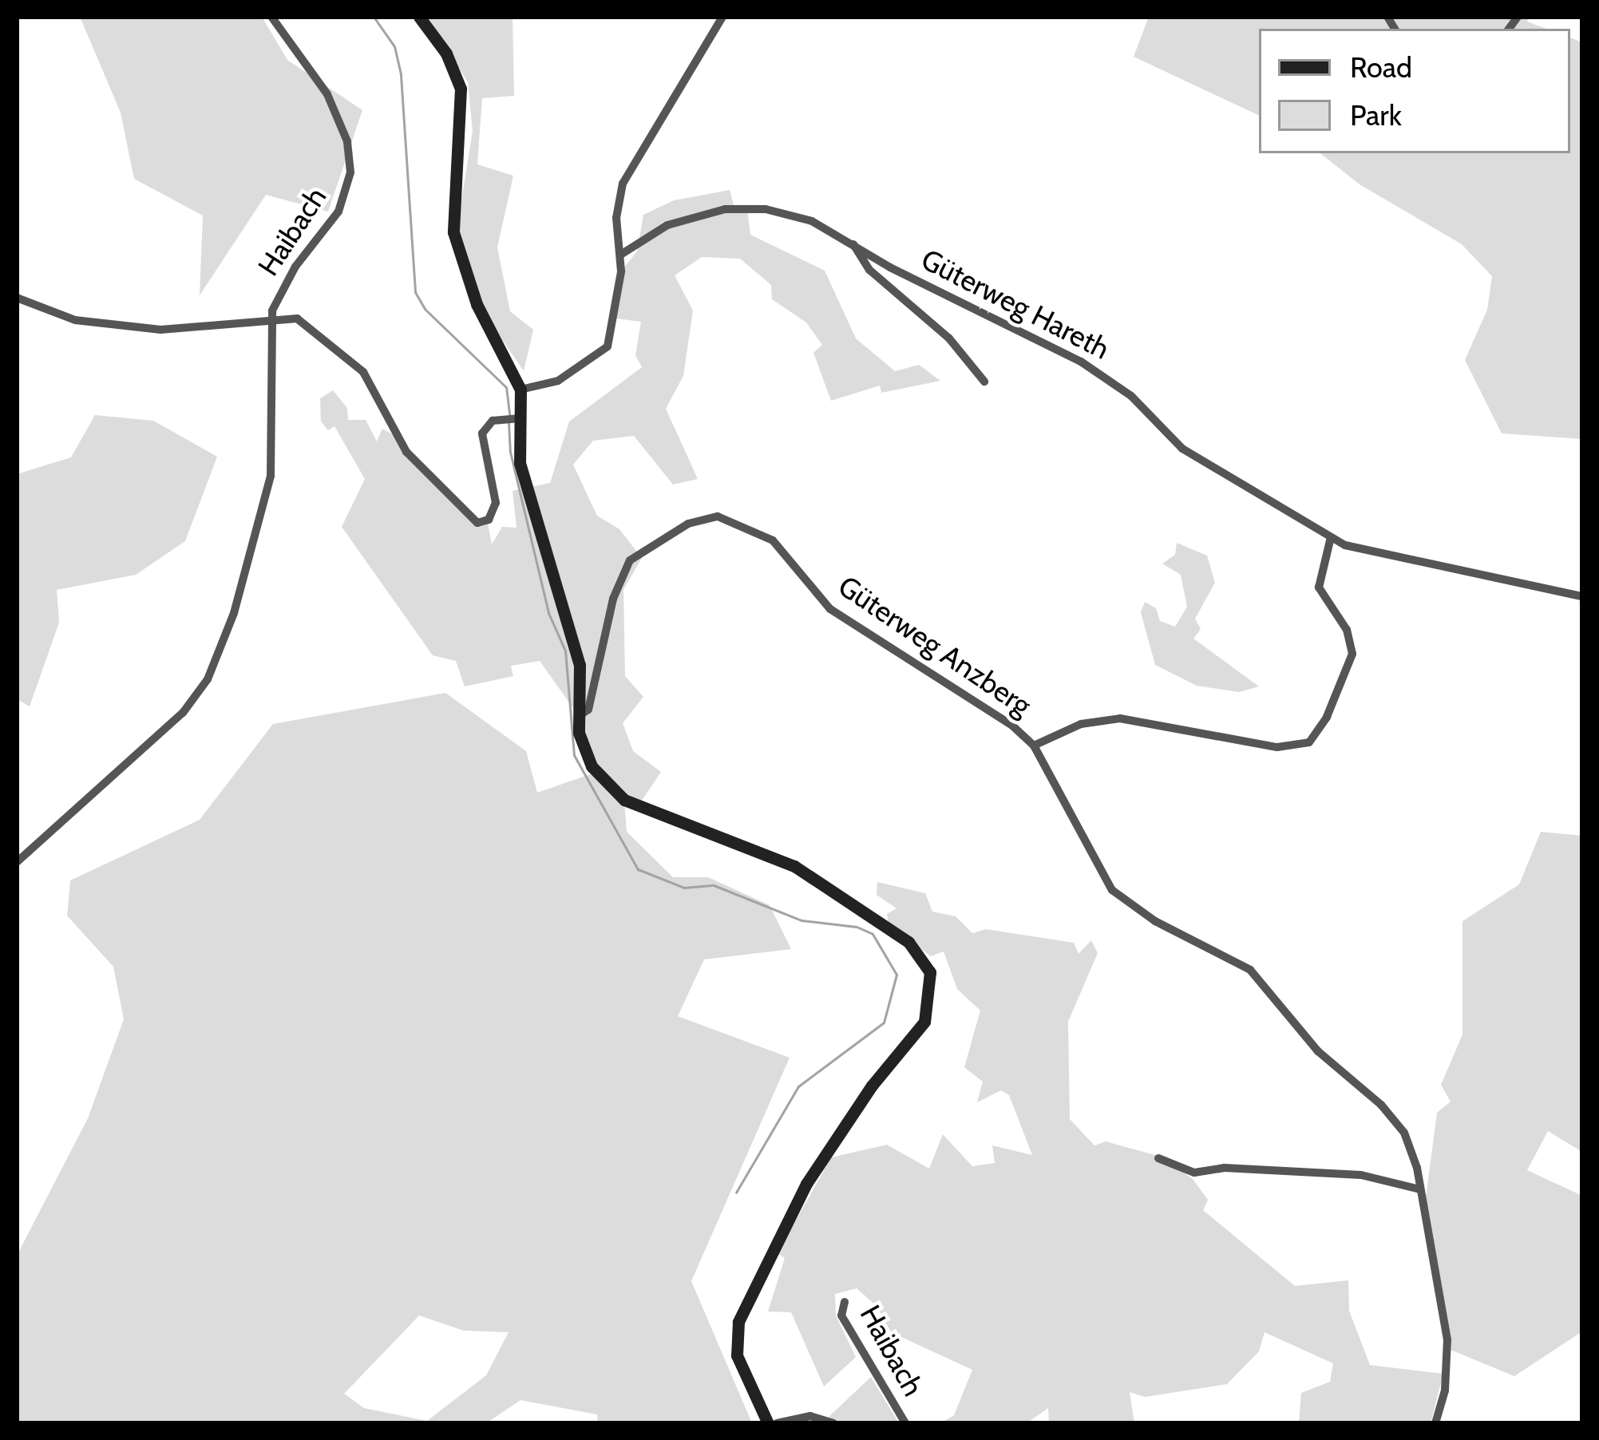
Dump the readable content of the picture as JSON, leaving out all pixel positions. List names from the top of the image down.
{
  "streets": {
    "street": ["Haibach", "Güterweg Hareth", "Güterweg Anzberg"]
  },
  "legend": ["Road", "Park"]
}
